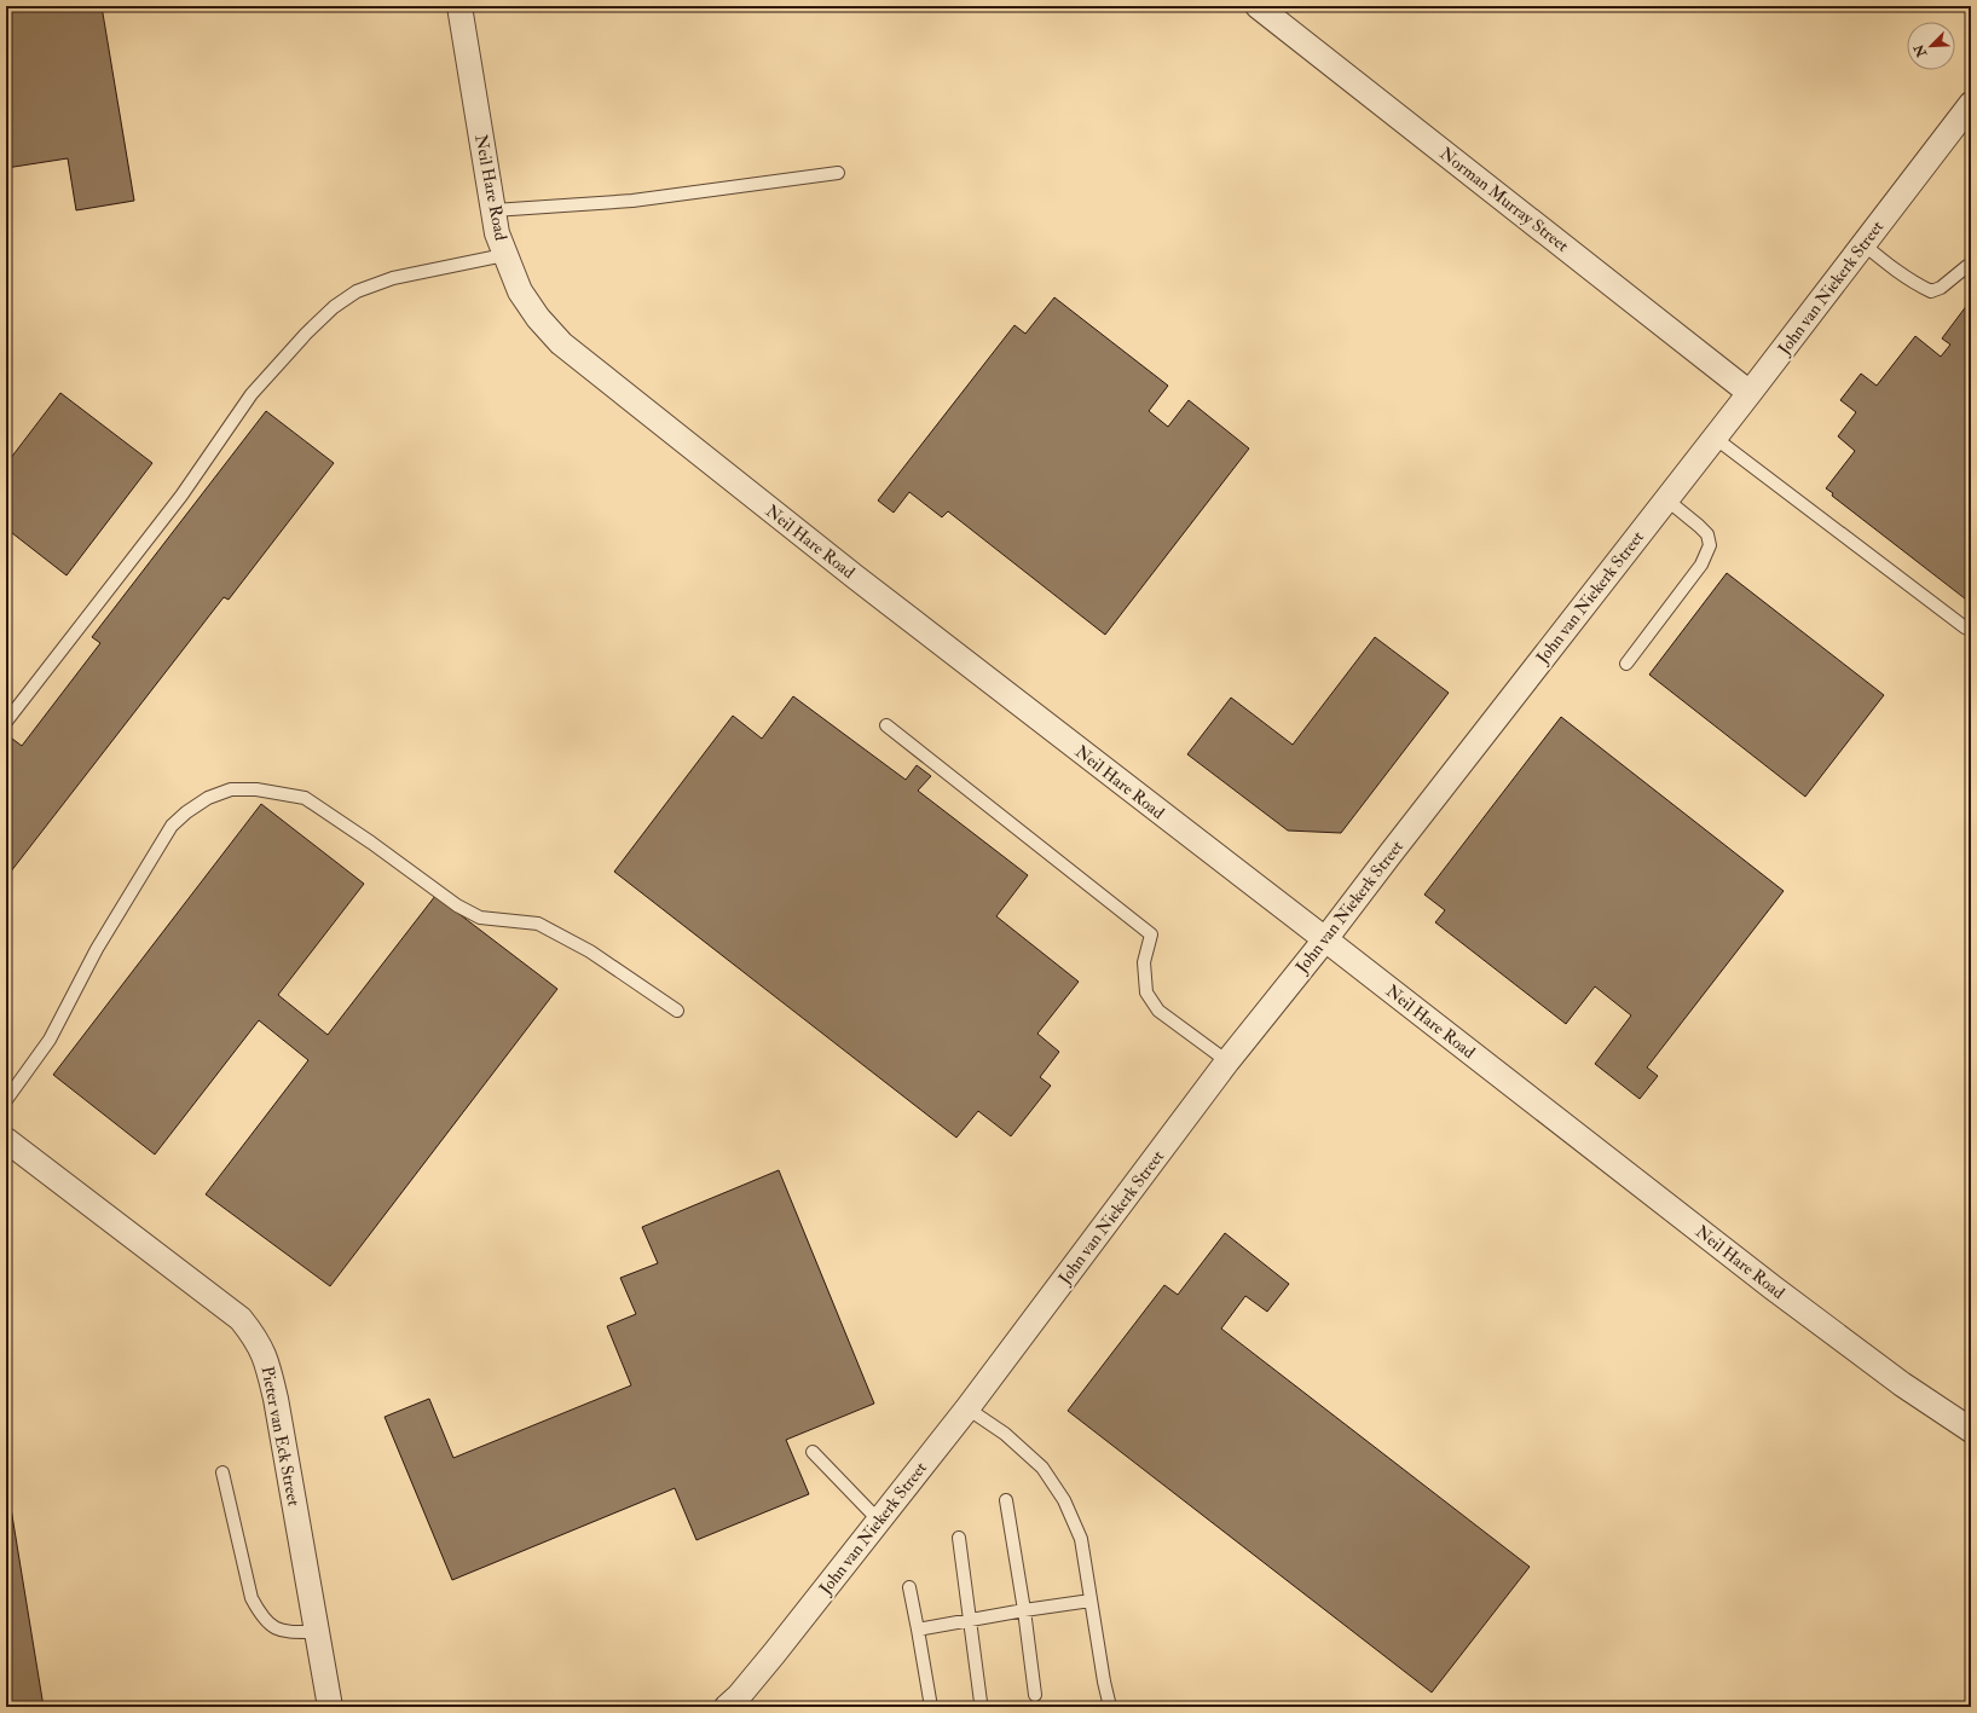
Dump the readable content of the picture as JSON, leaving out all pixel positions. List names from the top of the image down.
{
  "streets": {
    "street": [
      "Neil Hare Road",
      "Norman Murray Street",
      "John van Niekerk Street",
      "Pieter van Eck Street"
    ]
  },
  "crossings": [
    ["Neil Hare Road", "John van Niekerk Street"],
    ["Norman Murray Street", "John van Niekerk Street"]
  ],
  "north": "bottom left"
}
